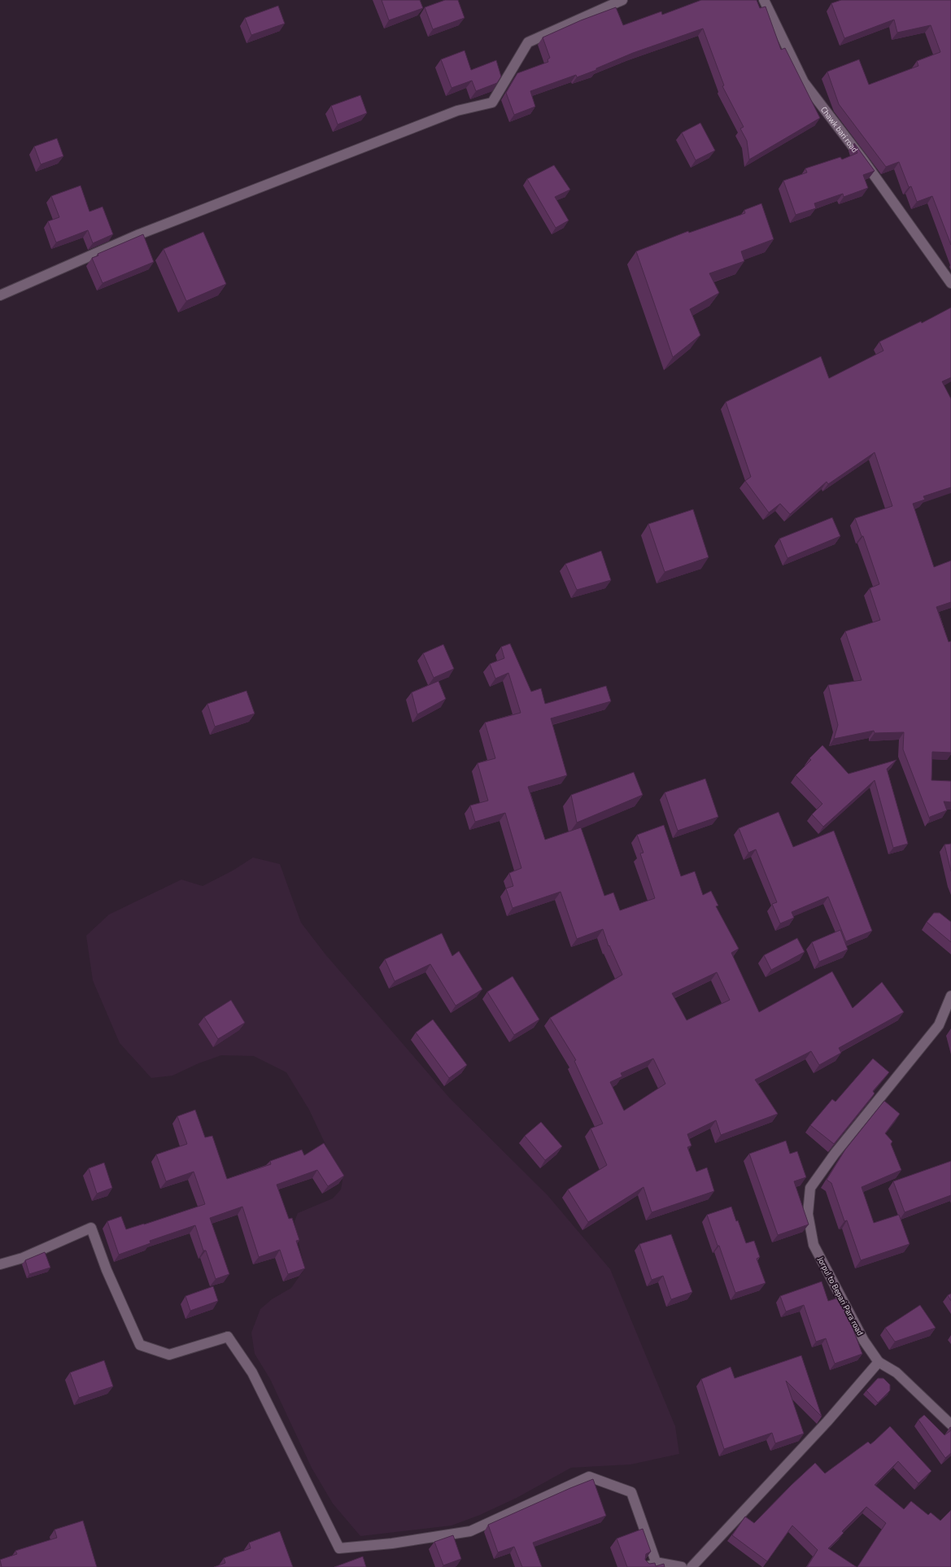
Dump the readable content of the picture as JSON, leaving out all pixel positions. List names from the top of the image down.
{
  "streets": {
    "street": ["Chawk bari road", "Jorpul to Bepari Para road"]
  }
}
